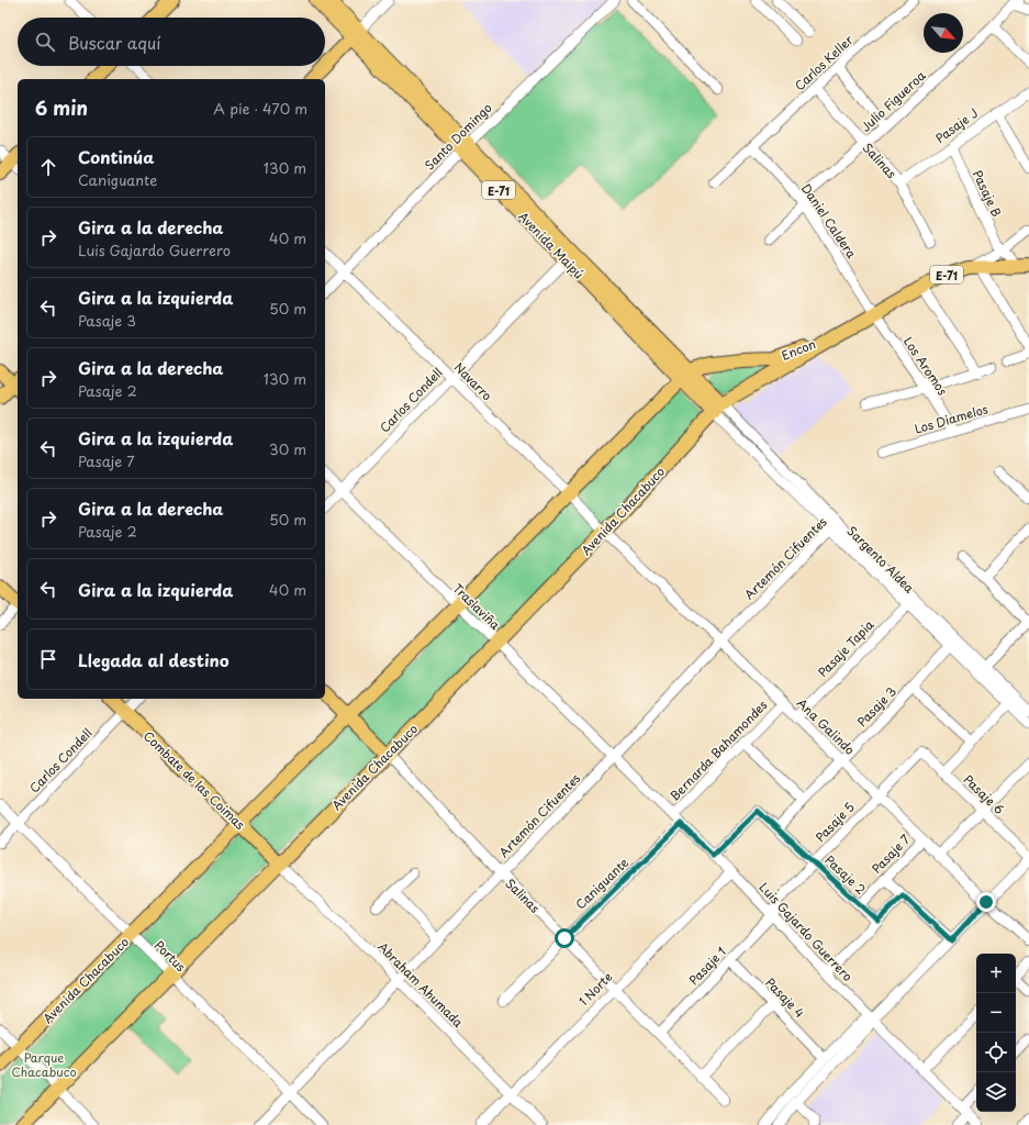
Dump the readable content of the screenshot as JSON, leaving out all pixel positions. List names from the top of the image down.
{
  "streets": {
    "main road": [
      "Salinas",
      "E-71",
      "Avenida Maipú",
      "Encon",
      "Avenida Chacabuco",
      "Combate de las Coimas"
    ],
    "street": [
      "Carlos Keller",
      "Julio Figueroa",
      "Pasaje J",
      "Santo Domingo",
      "Pasaje B",
      "Daniel Caldera",
      "Los Aromos",
      "Navarro",
      "Carlos Condell",
      "Los Diamelos",
      "Artemón Cifuentes",
      "Sargento Aldea",
      "Traslaviña",
      "Pasaje Tapia",
      "Pasaje 3",
      "Ana Galindo",
      "Bernarda Bahamondes",
      "Pasaje 6",
      "Pasaje 5",
      "Pasaje 7",
      "Pasaje 2",
      "Caniguante",
      "Luis Gajardo Guerrero",
      "Portus",
      "Pasaje 1",
      "Abraham Ahumada",
      "1 Norte",
      "Pasaje 4"
    ]
  },
  "crossings": [
    ["Carlos Keller", "Salinas"],
    ["Carlos Keller", "Daniel Caldera"],
    ["Julio Figueroa", "Salinas"],
    ["Julio Figueroa", "Daniel Caldera"],
    ["Pasaje J", "Salinas"],
    ["Pasaje J", "Pasaje B"],
    ["Santo Domingo", "Avenida Maipú"],
    ["Santo Domingo", "Navarro"],
    ["Salinas", "Avenida Chacabuco"],
    ["Salinas", "Artemón Cifuentes"],
    ["Salinas", "Caniguante"],
    ["Salinas", "Pasaje 1"],
    ["Salinas", "1 Norte"],
    ["Pasaje B", "Encon"],
    ["Daniel Caldera", "Encon"],
    ["Daniel Caldera", "Los Aromos"],
    ["Avenida Maipú", "Encon"],
    ["Avenida Maipú", "Carlos Condell"],
    ["Avenida Maipú", "Avenida Chacabuco"],
    ["Avenida Maipú", "Sargento Aldea"],
    ["Encon", "Los Aromos"],
    ["Encon", "Avenida Chacabuco"],
    ["Encon", "Sargento Aldea"],
    ["Los Aromos", "Los Diamelos"],
    ["Navarro", "Carlos Condell"],
    ["Navarro", "Avenida Chacabuco"],
    ["Navarro", "Ana Galindo"],
    ["Carlos Condell", "Traslaviña"],
    ["Carlos Condell", "Combate de las Coimas"],
    ["Carlos Condell", "Portus"],
    ["Avenida Chacabuco", "Sargento Aldea"],
    ["Avenida Chacabuco", "Traslaviña"],
    ["Avenida Chacabuco", "Ana Galindo"],
    ["Avenida Chacabuco", "Combate de las Coimas"],
    ["Avenida Chacabuco", "Portus"],
    ["Avenida Chacabuco", "Abraham Ahumada"],
    ["Artemón Cifuentes", "Sargento Aldea"],
    ["Artemón Cifuentes", "Traslaviña"],
    ["Artemón Cifuentes", "Ana Galindo"],
    ["Artemón Cifuentes", "Luis Gajardo Guerrero"],
    ["Artemón Cifuentes", "Portus"],
    ["Artemón Cifuentes", "Abraham Ahumada"],
    ["Sargento Aldea", "Pasaje Tapia"],
    ["Sargento Aldea", "Pasaje 3"],
    ["Traslaviña", "Luis Gajardo Guerrero"],
    ["Pasaje Tapia", "Ana Galindo"],
    ["Pasaje 3", "Ana Galindo"],
    ["Pasaje 3", "Pasaje 2"],
    ["Ana Galindo", "Bernarda Bahamondes"],
    ["Ana Galindo", "Pasaje 5"],
    ["Ana Galindo", "Pasaje 7"],
    ["Bernarda Bahamondes", "Luis Gajardo Guerrero"],
    ["Combate de las Coimas", "Abraham Ahumada"],
    ["Pasaje 6", "Pasaje 5"],
    ["Pasaje 5", "Pasaje 2"],
    ["Pasaje 5", "Luis Gajardo Guerrero"],
    ["Pasaje 5", "Pasaje 1"],
    ["Pasaje 7", "Pasaje 2"],
    ["Pasaje 2", "Luis Gajardo Guerrero"],
    ["Caniguante", "Luis Gajardo Guerrero"],
    ["Luis Gajardo Guerrero", "Pasaje 1"],
    ["Luis Gajardo Guerrero", "1 Norte"],
    ["Pasaje 1", "Pasaje 4"],
    ["Abraham Ahumada", "1 Norte"]
  ],
  "parks": ["Parque Chacabuco"],
  "north": "bottom right",
  "page": {
    "search": "Buscar aquí",
    "heading": ["6 min", "A pie · 470 m"],
    "list": [
      ["Continúa", "Caniguante", "130 m"],
      ["Gira a la derecha", "Luis Gajardo Guerrero", "40 m"],
      ["Gira a la izquierda", "Pasaje 3", "50 m"],
      ["Gira a la derecha", "Pasaje 2", "130 m"],
      ["Gira a la izquierda", "Pasaje 7", "30 m"],
      ["Gira a la derecha", "Pasaje 2", "50 m"],
      ["Gira a la izquierda", "40 m"],
      "Llegada al destino"
    ],
    "map_buttons": ["+", "−"]
  }
}
